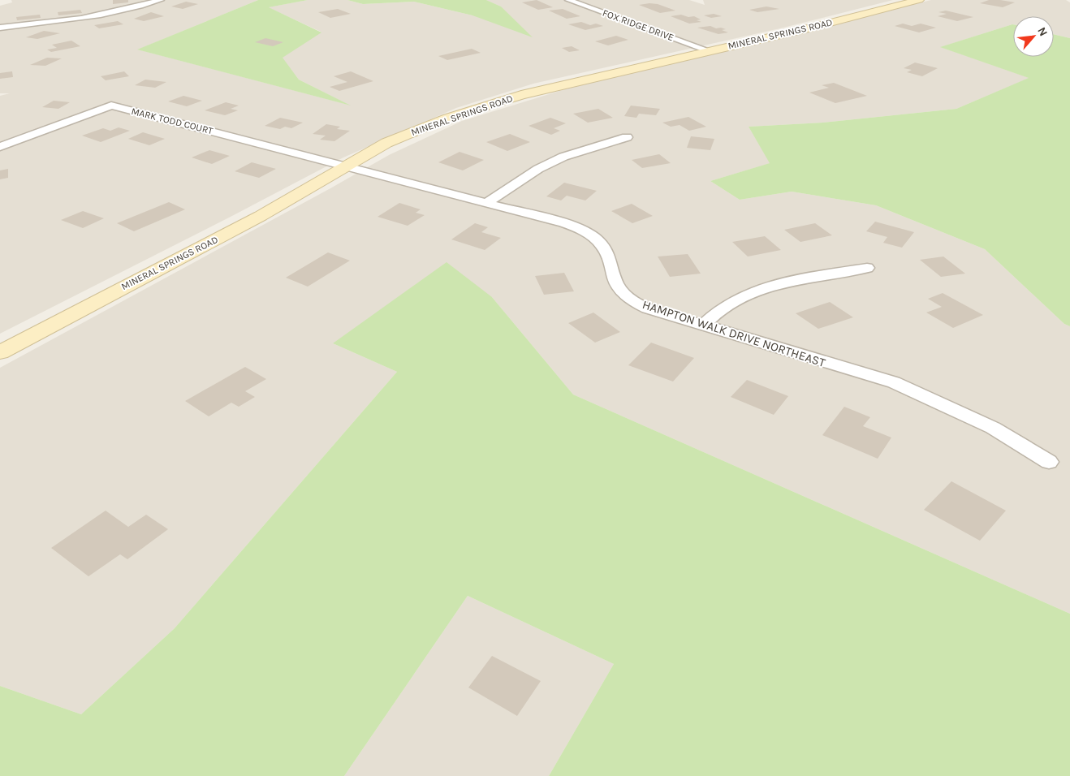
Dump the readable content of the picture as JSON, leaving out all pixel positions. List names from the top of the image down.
{
  "streets": {
    "street": [
      "FOX RIDGE DRIVE",
      "MINERAL SPRINGS ROAD",
      "MARK TODD COURT",
      "HAMPTON WALK DRIVE NORTHEAST"
    ]
  },
  "crossings": [
    ["FOX RIDGE DRIVE", "MINERAL SPRINGS ROAD"],
    ["MINERAL SPRINGS ROAD", "MARK TODD COURT"],
    ["MINERAL SPRINGS ROAD", "HAMPTON WALK DRIVE NORTHEAST"],
    ["MARK TODD COURT", "HAMPTON WALK DRIVE NORTHEAST"]
  ],
  "north": "top right"
}
